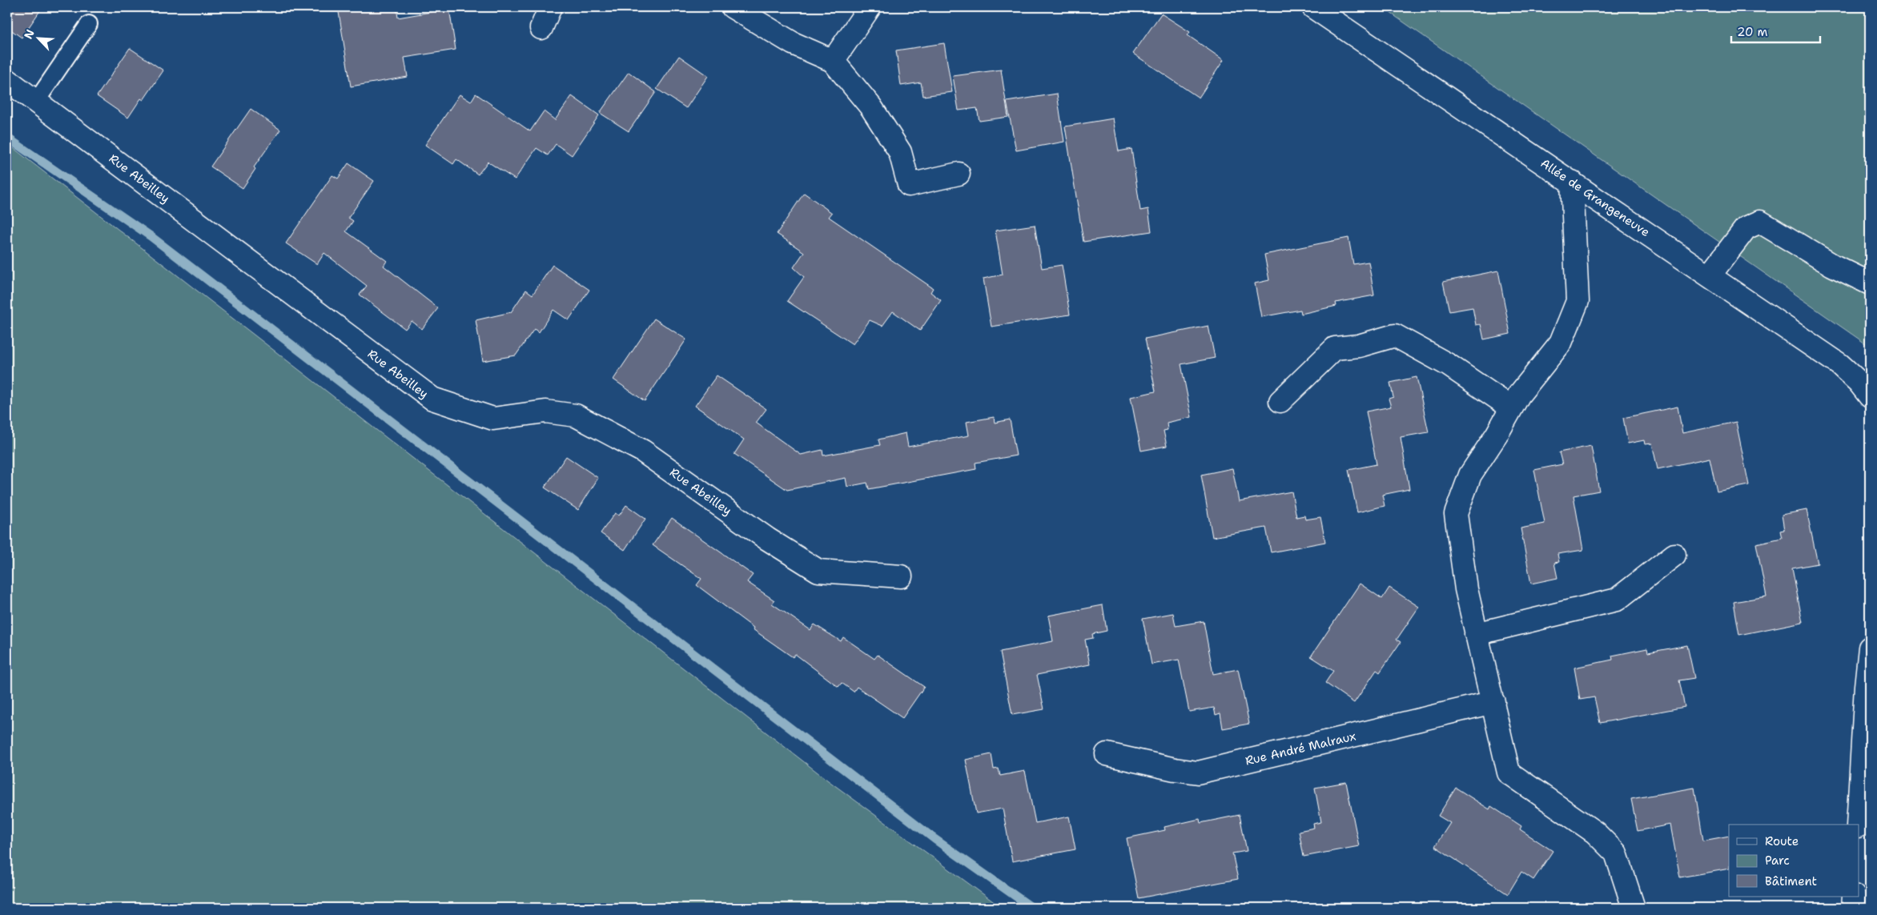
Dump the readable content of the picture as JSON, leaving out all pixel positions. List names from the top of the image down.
{
  "streets": {
    "street": ["Rue Abeilley", "Allée de Grangeneuve", "Rue André Malraux"]
  },
  "legend": ["Route", "Parc", "Bâtiment"],
  "scale_bar": "20 m",
  "north": "top left"
}
